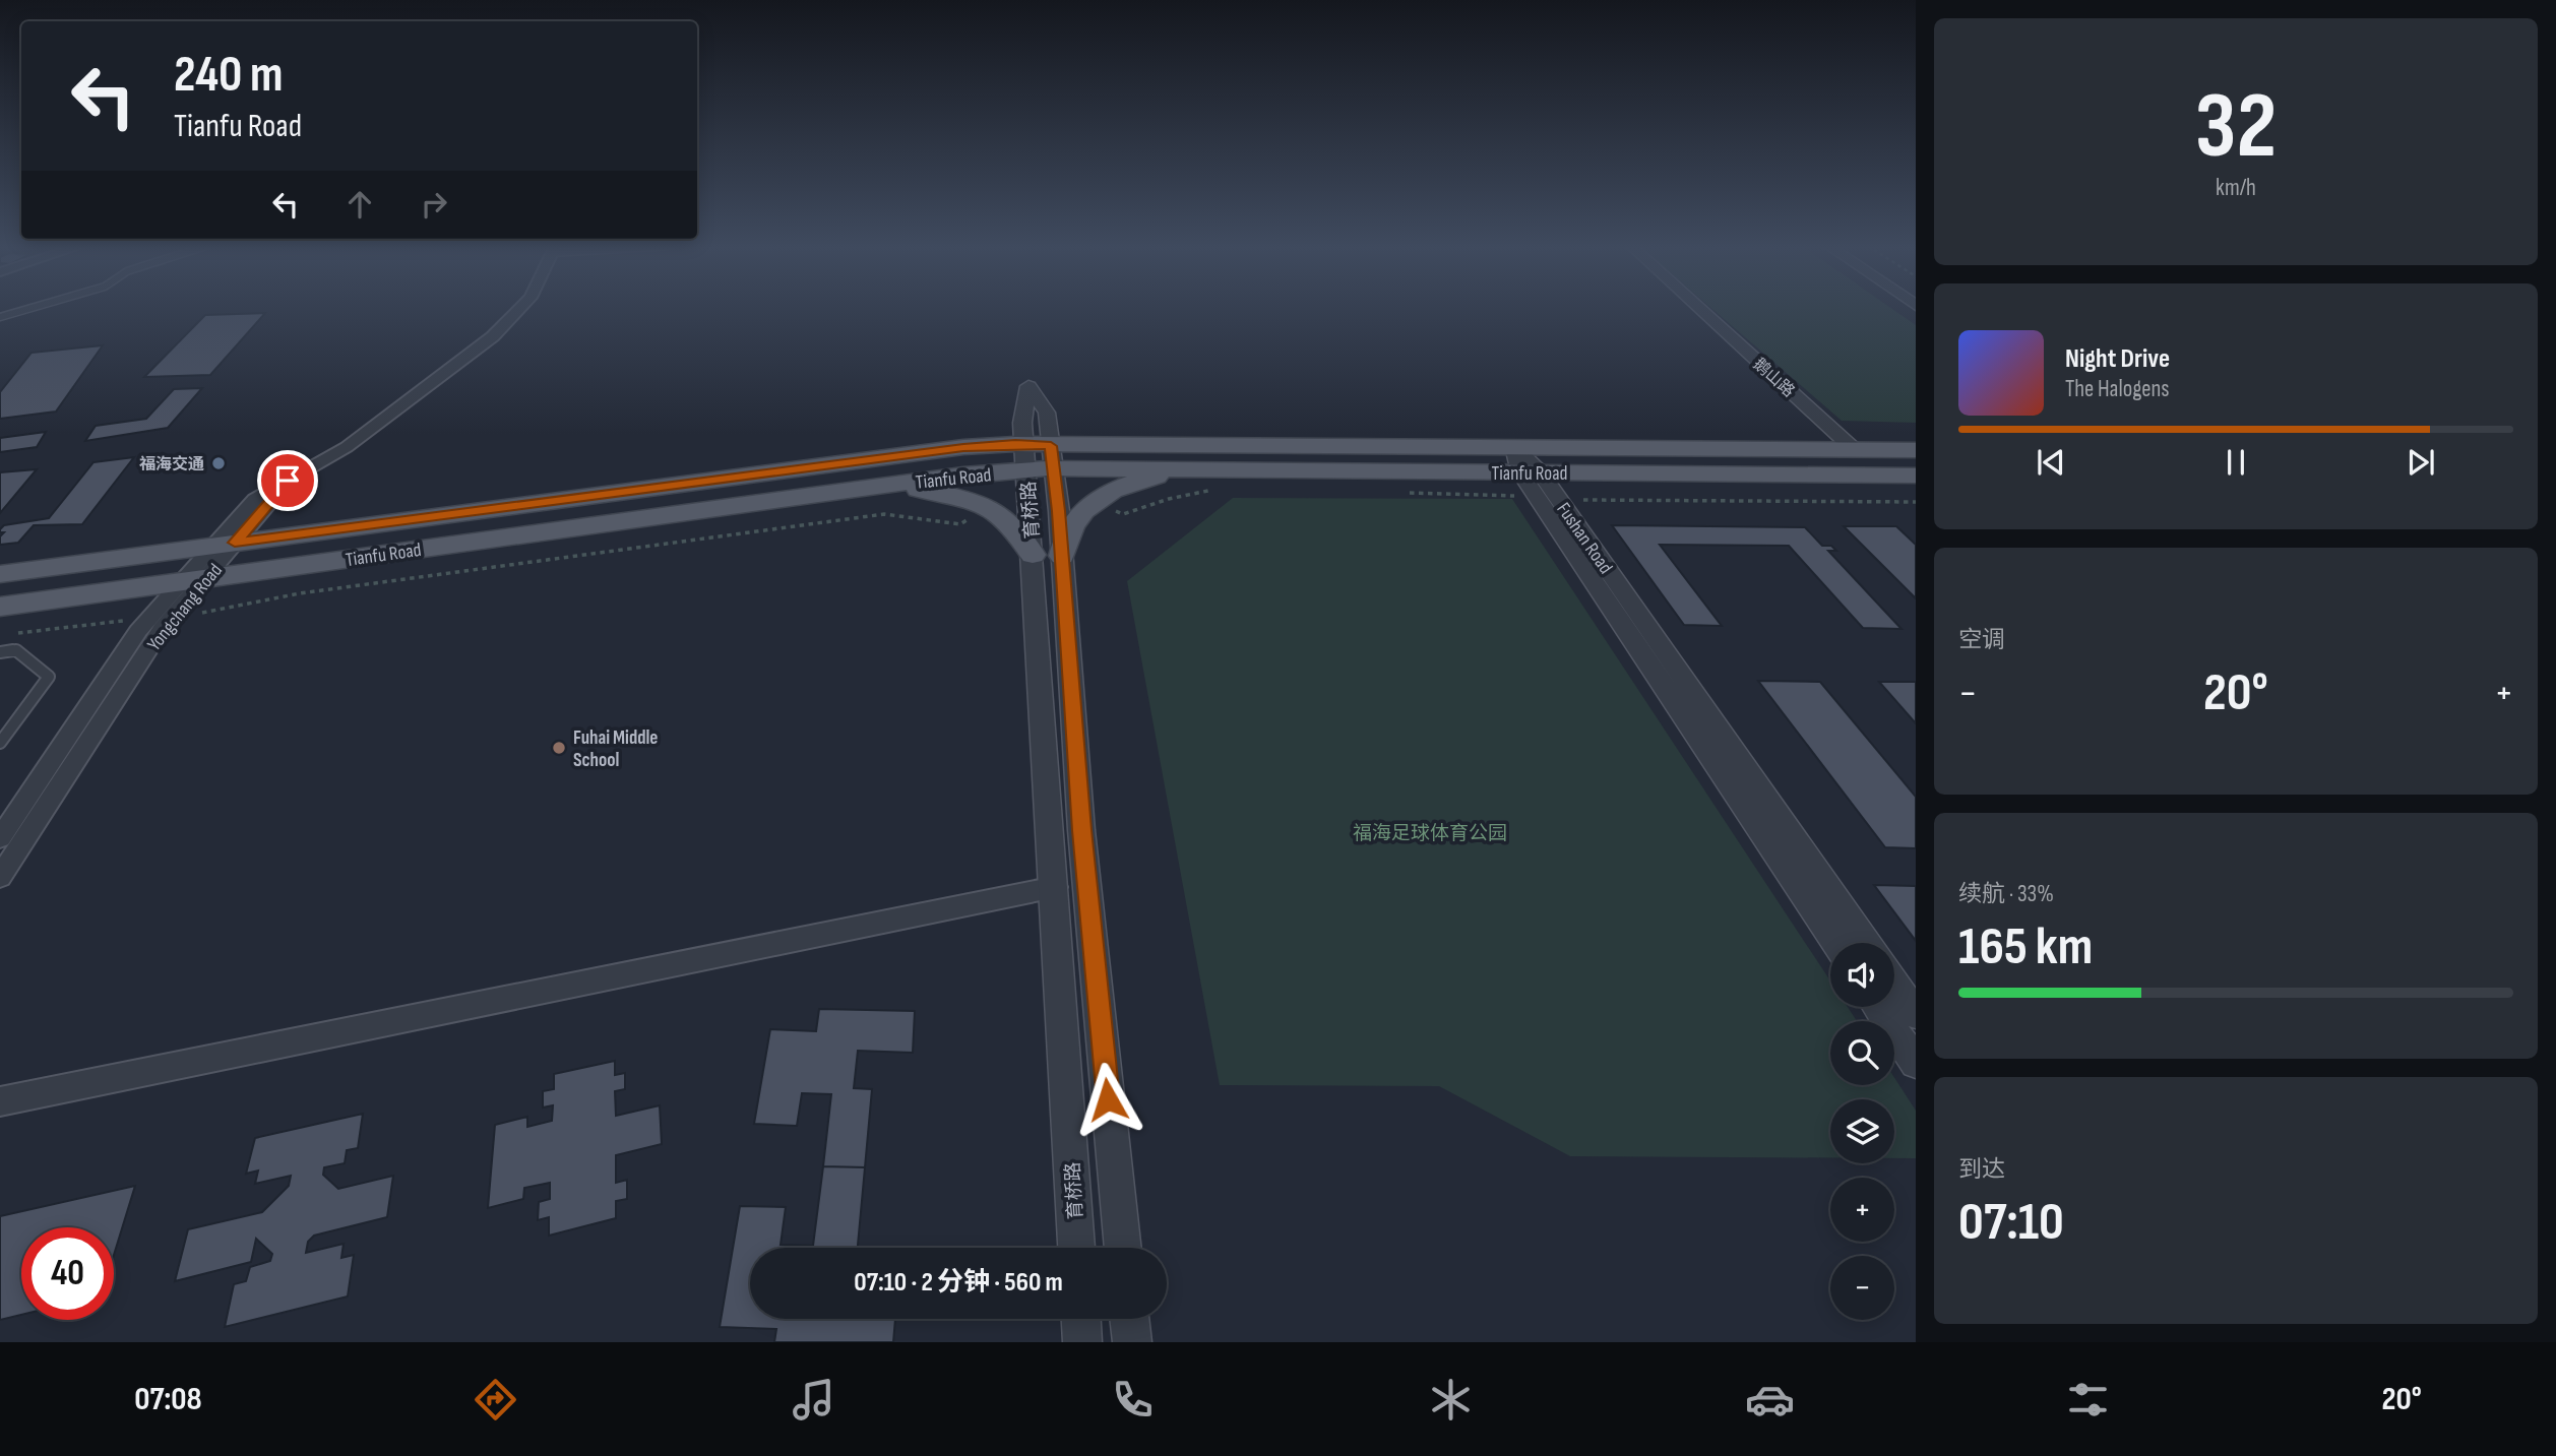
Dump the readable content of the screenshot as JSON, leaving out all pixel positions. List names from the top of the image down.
{
  "streets": {
    "main road": ["Tianfu Road"],
    "street": [
      "鹅山路",
      "育桥路",
      "Fushan Road",
      "Yongchang Road"
    ]
  },
  "crossings": [
    ["鹅山路", "Tianfu Road"],
    ["Tianfu Road", "育桥路"],
    ["Tianfu Road", "Fushan Road"],
    ["Tianfu Road", "Yongchang Road"]
  ],
  "parks": ["福海足球体育公园"],
  "places": ["福海交通", "Fuhai Middle School"],
  "page": {
    "tile": [
      ["32", "km/h"],
      "空调",
      ["续航 · 33%", "165 km"],
      ["到达", "07:10"]
    ],
    "turn": ["240 m", "Tianfu Road"],
    "song": ["Night Drive", "The Halogens"],
    "heat": ["−", "20°", "+"],
    "map_buttons": ["+", "−"],
    "limit": "40",
    "trip": "07:10 · 2 分钟 · 560 m",
    "tabs": ["07:08", "20°"]
  }
}
